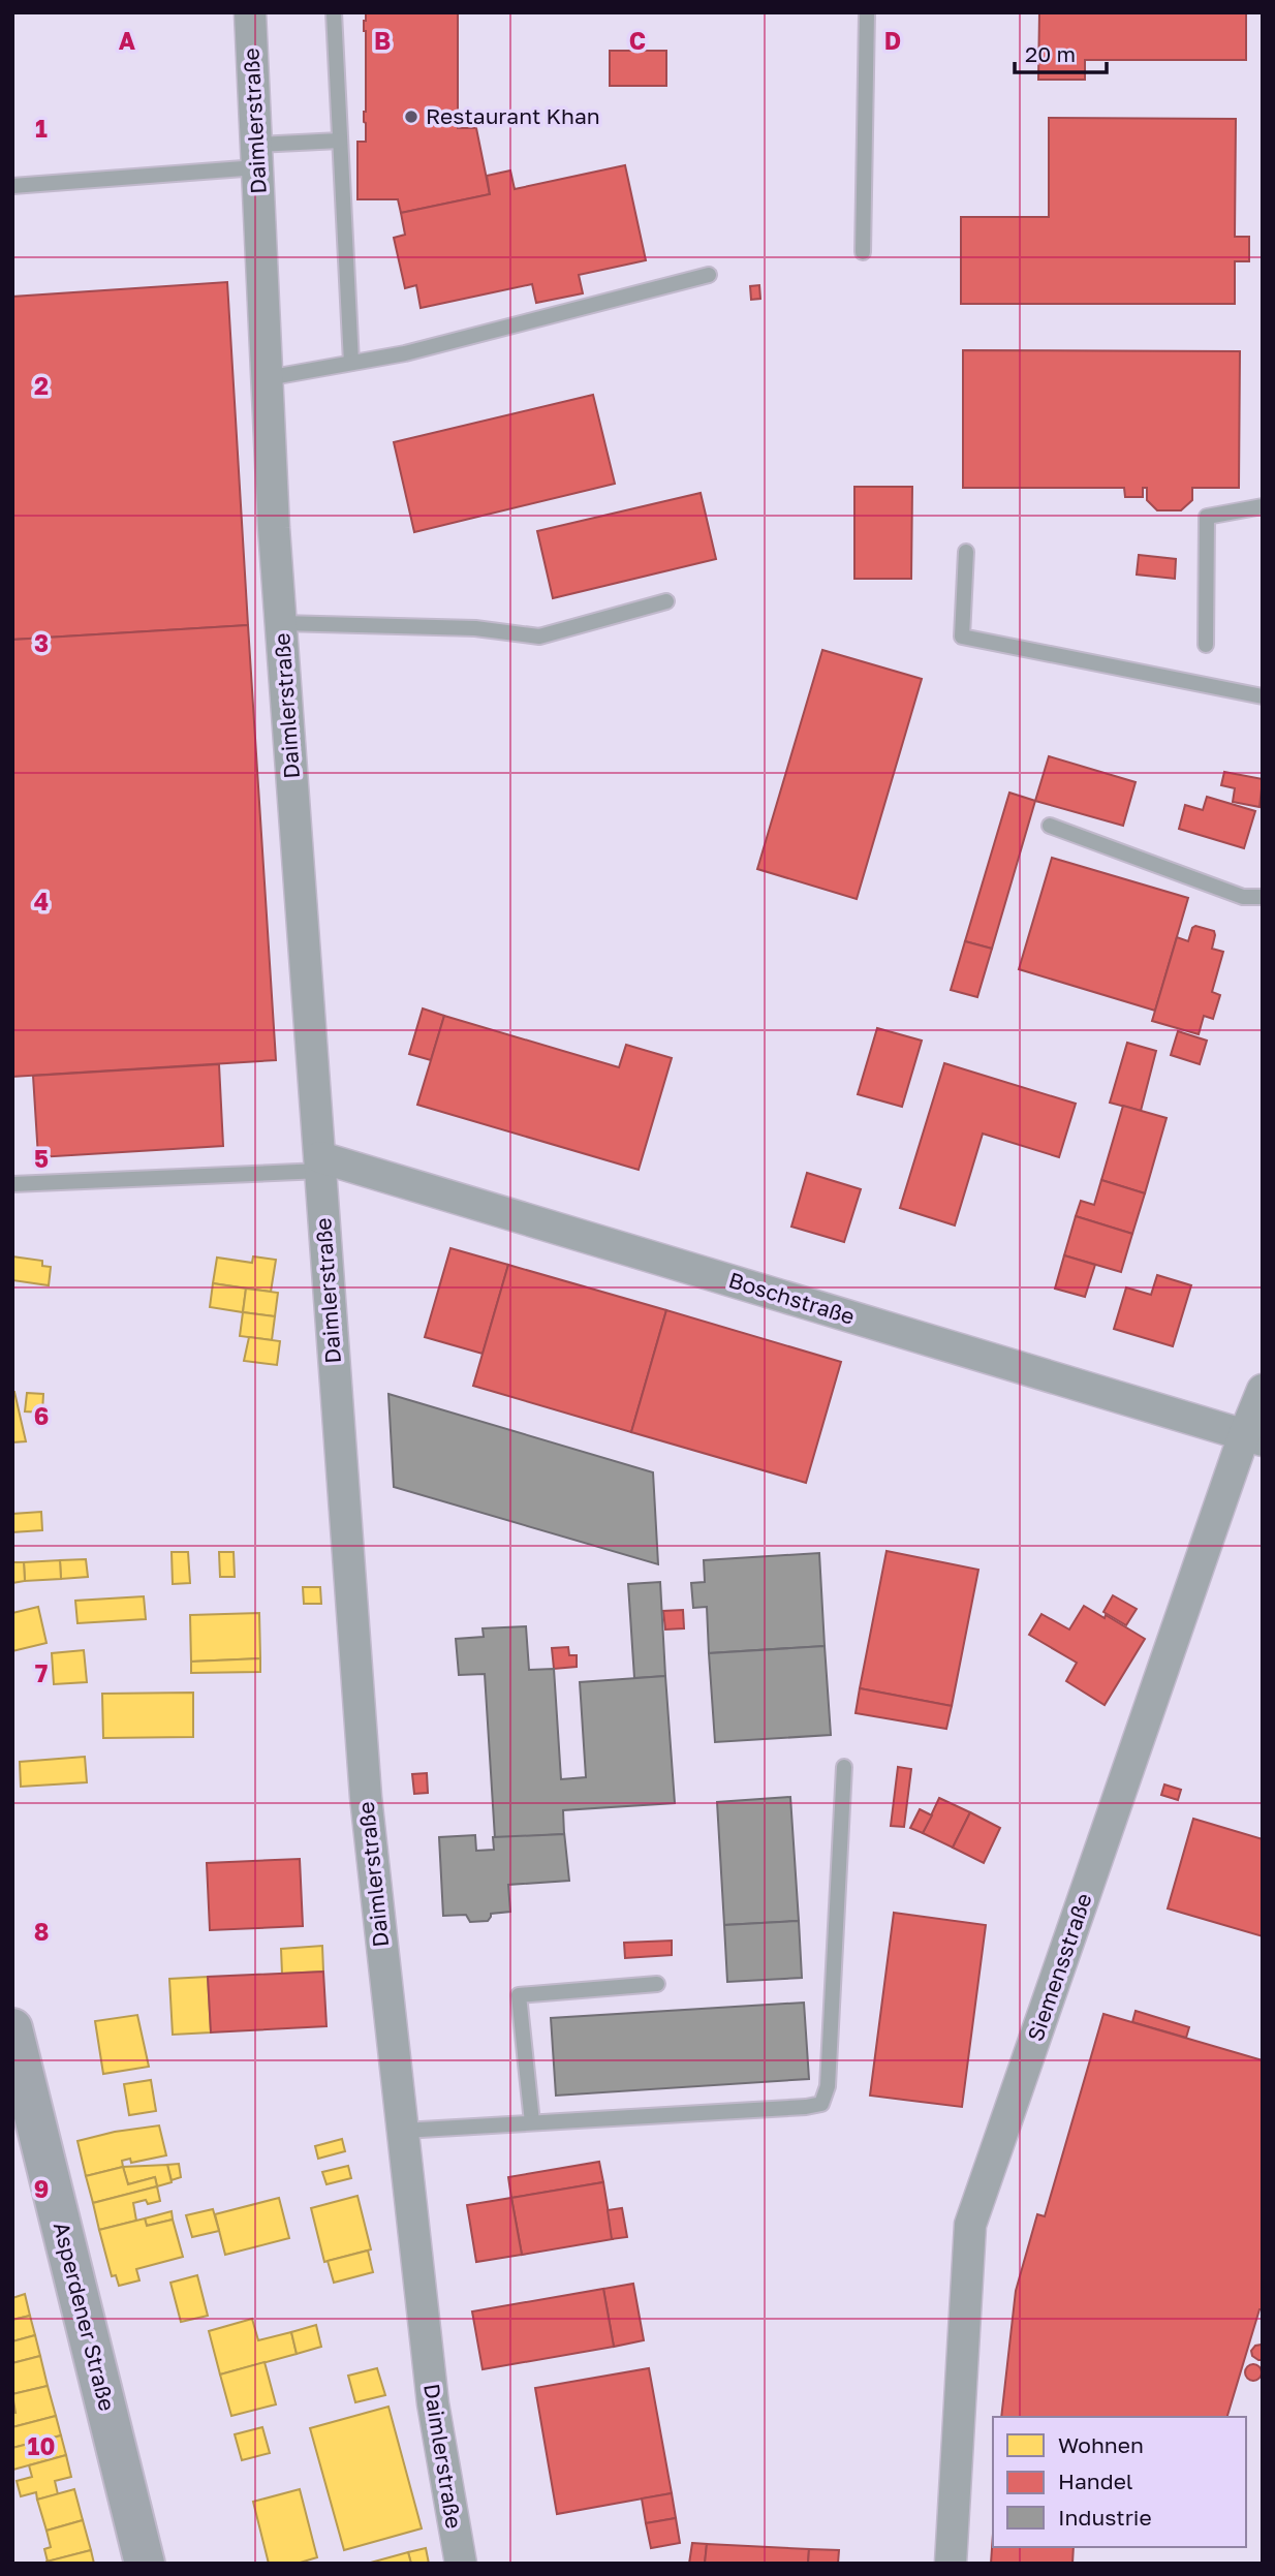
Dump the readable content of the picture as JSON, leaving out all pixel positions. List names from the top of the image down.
{
  "streets": {
    "main road": ["Asperdener Straße"],
    "street": ["Daimlerstraße", "Boschstraße", "Siemensstraße"]
  },
  "crossings": [
    ["Daimlerstraße", "Boschstraße"],
    ["Boschstraße", "Siemensstraße"]
  ],
  "places": ["Restaurant Khan"],
  "legend": ["Wohnen", "Handel", "Industrie"],
  "scale_bar": "20 m",
  "grid": {
    "columns": [
      "A",
      "B",
      "C",
      "D"
    ],
    "rows": [
      "1",
      "2",
      "3",
      "4",
      "5",
      "6",
      "7",
      "8",
      "9",
      "10"
    ]
  }
}
